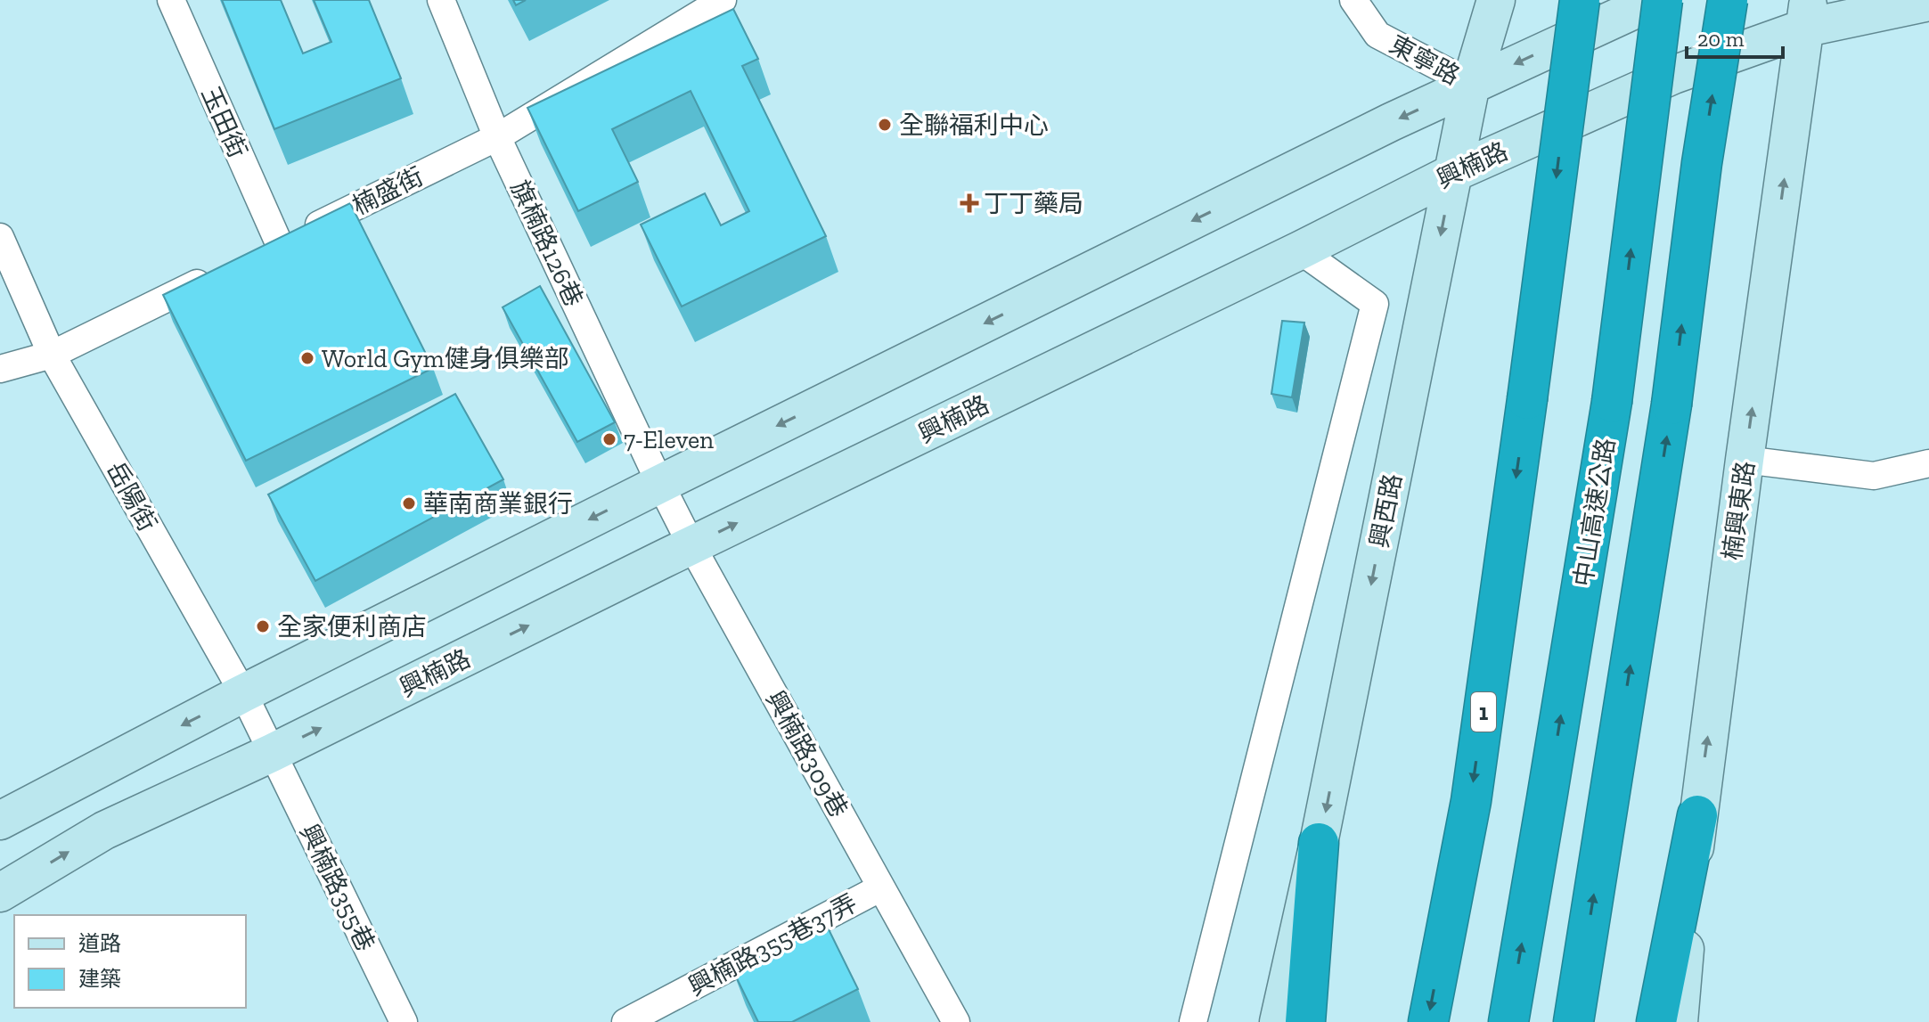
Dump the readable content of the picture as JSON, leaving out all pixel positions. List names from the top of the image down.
{
  "streets": {
    "highway": ["中山高速公路", "1"],
    "street": [
      "東寧路",
      "玉田街",
      "興楠路",
      "楠盛街",
      "旗楠路126巷",
      "岳陽街",
      "興西路",
      "楠興東路",
      "興楠路309巷",
      "興楠路355巷",
      "興楠路355巷37弄"
    ]
  },
  "crossings": [
    ["東寧路", "興西路"],
    ["玉田街", "楠盛街"],
    ["興楠路", "岳陽街"],
    ["興楠路", "興西路"],
    ["興楠路", "楠興東路"],
    ["興楠路", "興楠路309巷"],
    ["興楠路", "興楠路355巷"],
    ["楠盛街", "旗楠路126巷"],
    ["旗楠路126巷", "興楠路309巷"],
    ["岳陽街", "興楠路355巷"],
    ["興楠路309巷", "興楠路355巷37弄"]
  ],
  "one_way": ["楠興東路"],
  "places": {
    "other": [
      "全聯福利中心",
      "World Gym健身俱樂部",
      "7-Eleven",
      "華南商業銀行",
      "全家便利商店"
    ],
    "health": ["丁丁藥局"]
  },
  "legend": ["道路", "建築"],
  "scale_bar": "20 m"
}
